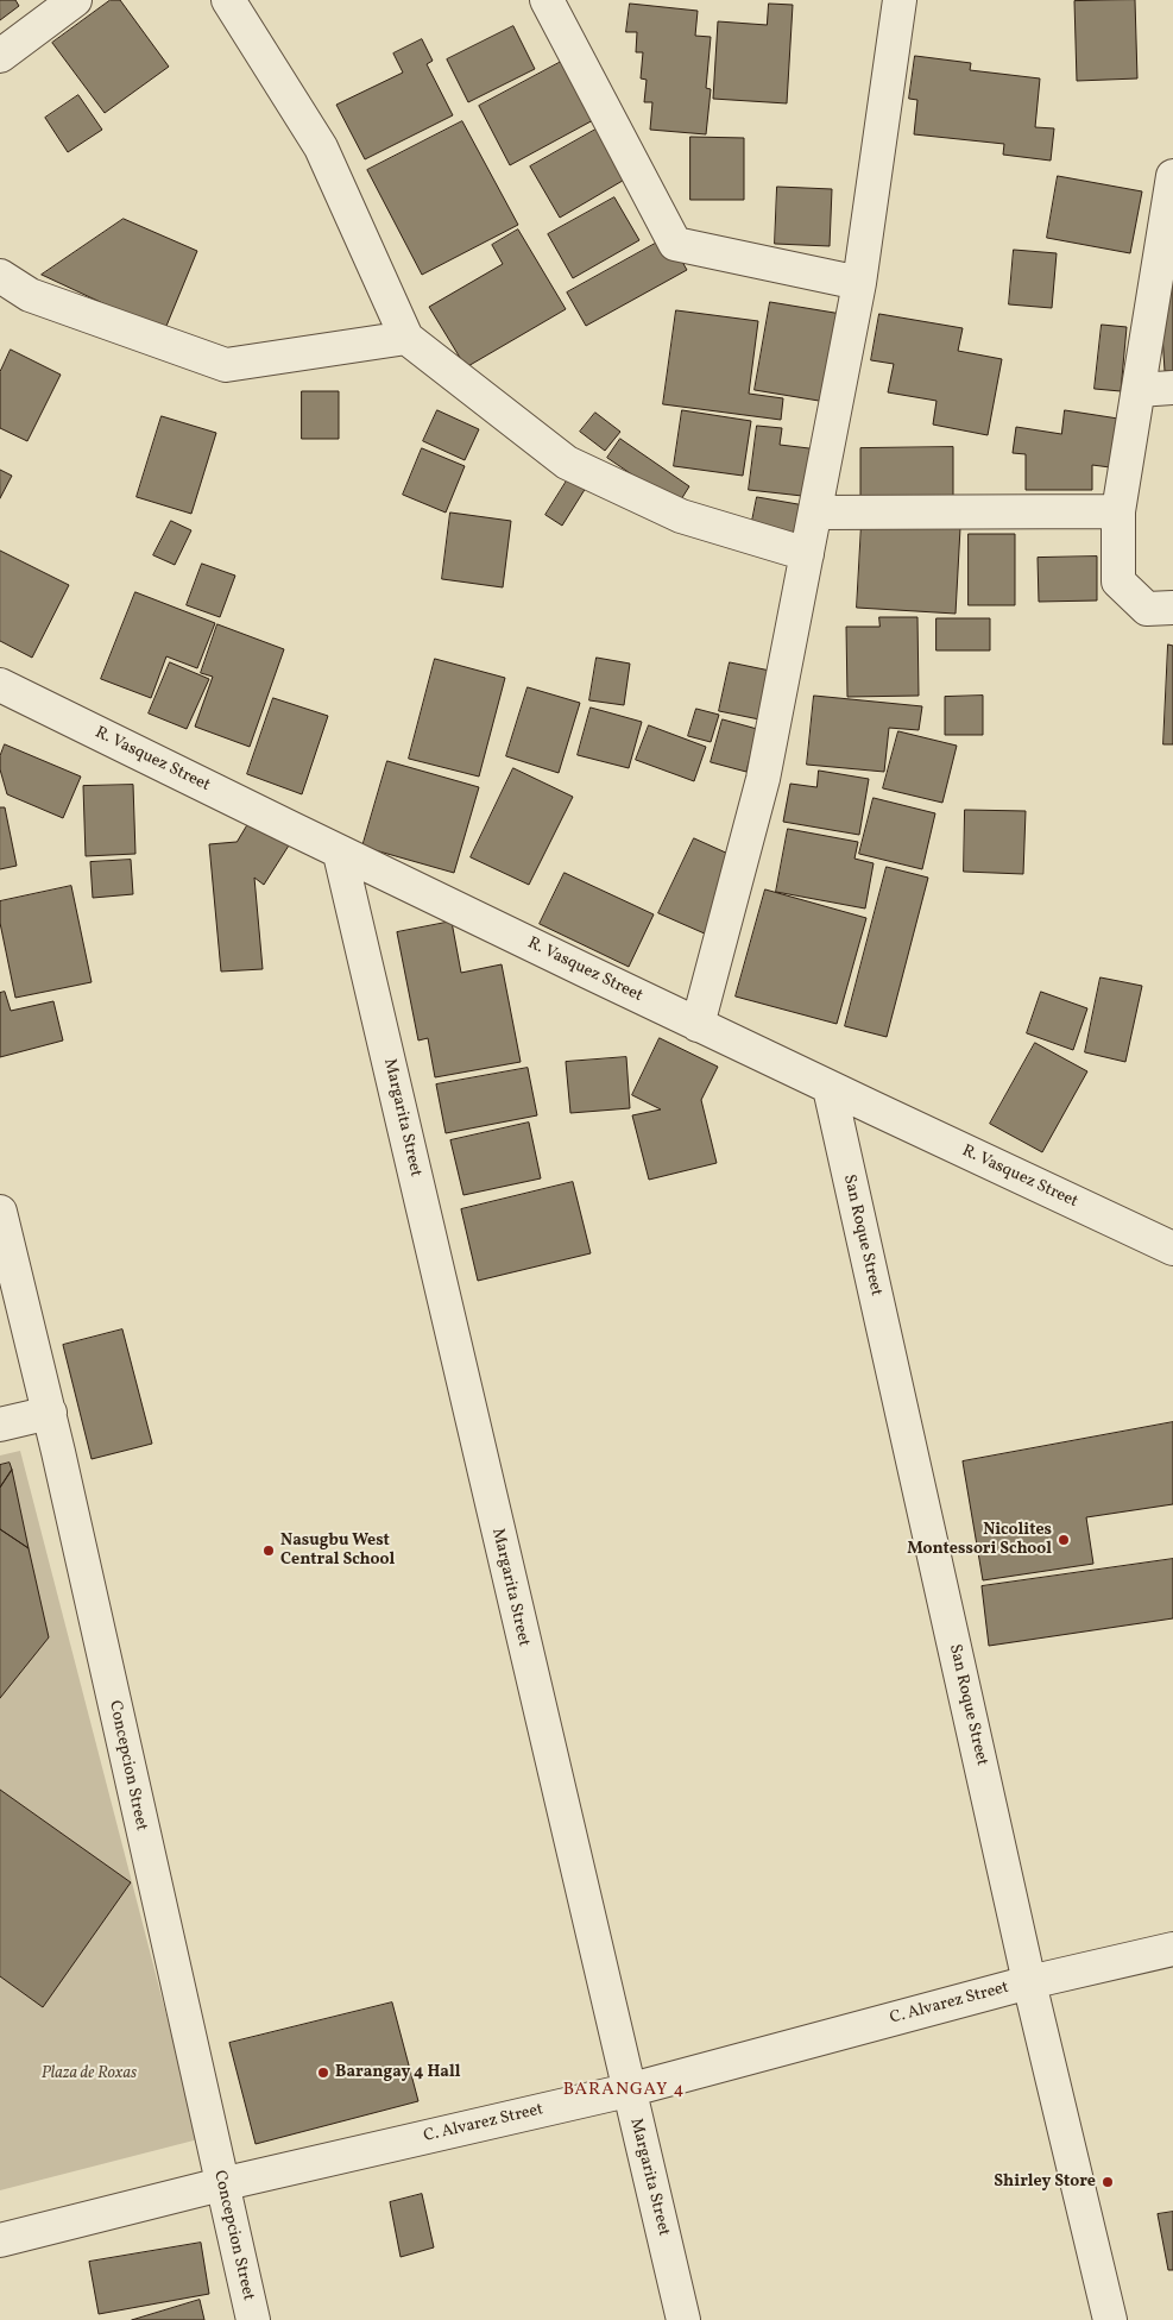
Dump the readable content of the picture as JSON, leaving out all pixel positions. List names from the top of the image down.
{
  "streets": {
    "street": [
      "R. Vasquez Street",
      "Margarita Street",
      "San Roque Street",
      "Concepcion Street",
      "C. Alvarez Street"
    ]
  },
  "crossings": [
    ["R. Vasquez Street", "Margarita Street"],
    ["R. Vasquez Street", "San Roque Street"],
    ["Margarita Street", "C. Alvarez Street"],
    ["San Roque Street", "C. Alvarez Street"],
    ["Concepcion Street", "C. Alvarez Street"]
  ],
  "districts": ["BARANGAY 4"],
  "parks": ["Plaza de Roxas"],
  "places": [
    "Nicolites Montessori School",
    "Nasugbu West Central School",
    "Barangay 4 Hall",
    "Shirley Store"
  ]
}
